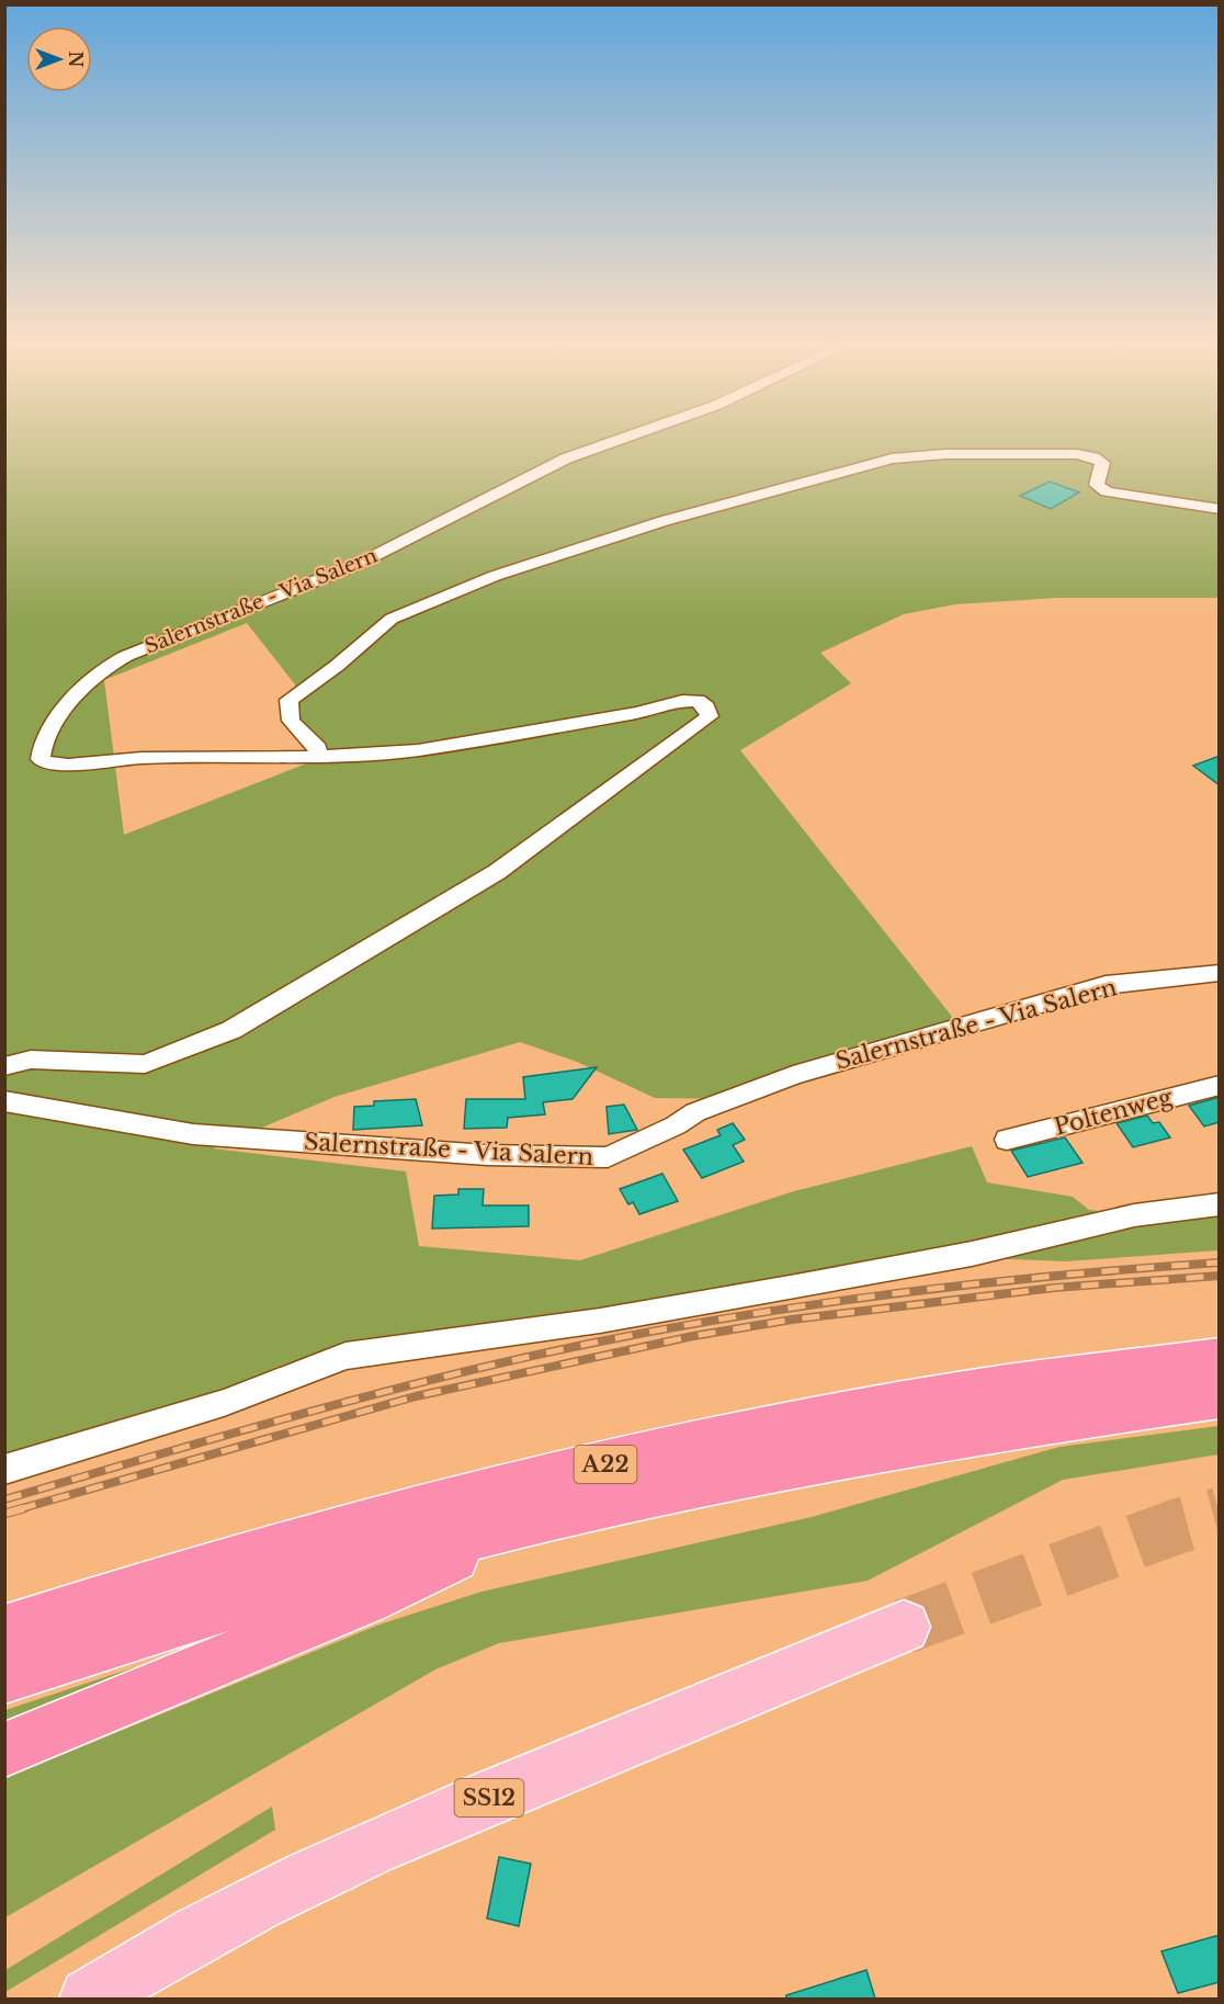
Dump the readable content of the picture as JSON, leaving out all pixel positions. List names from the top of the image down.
{
  "streets": {
    "highway": ["A22"],
    "main road": ["SS12"],
    "street": ["Salernstraße - Via Salern", "Poltenweg"]
  },
  "north": "right"
}
